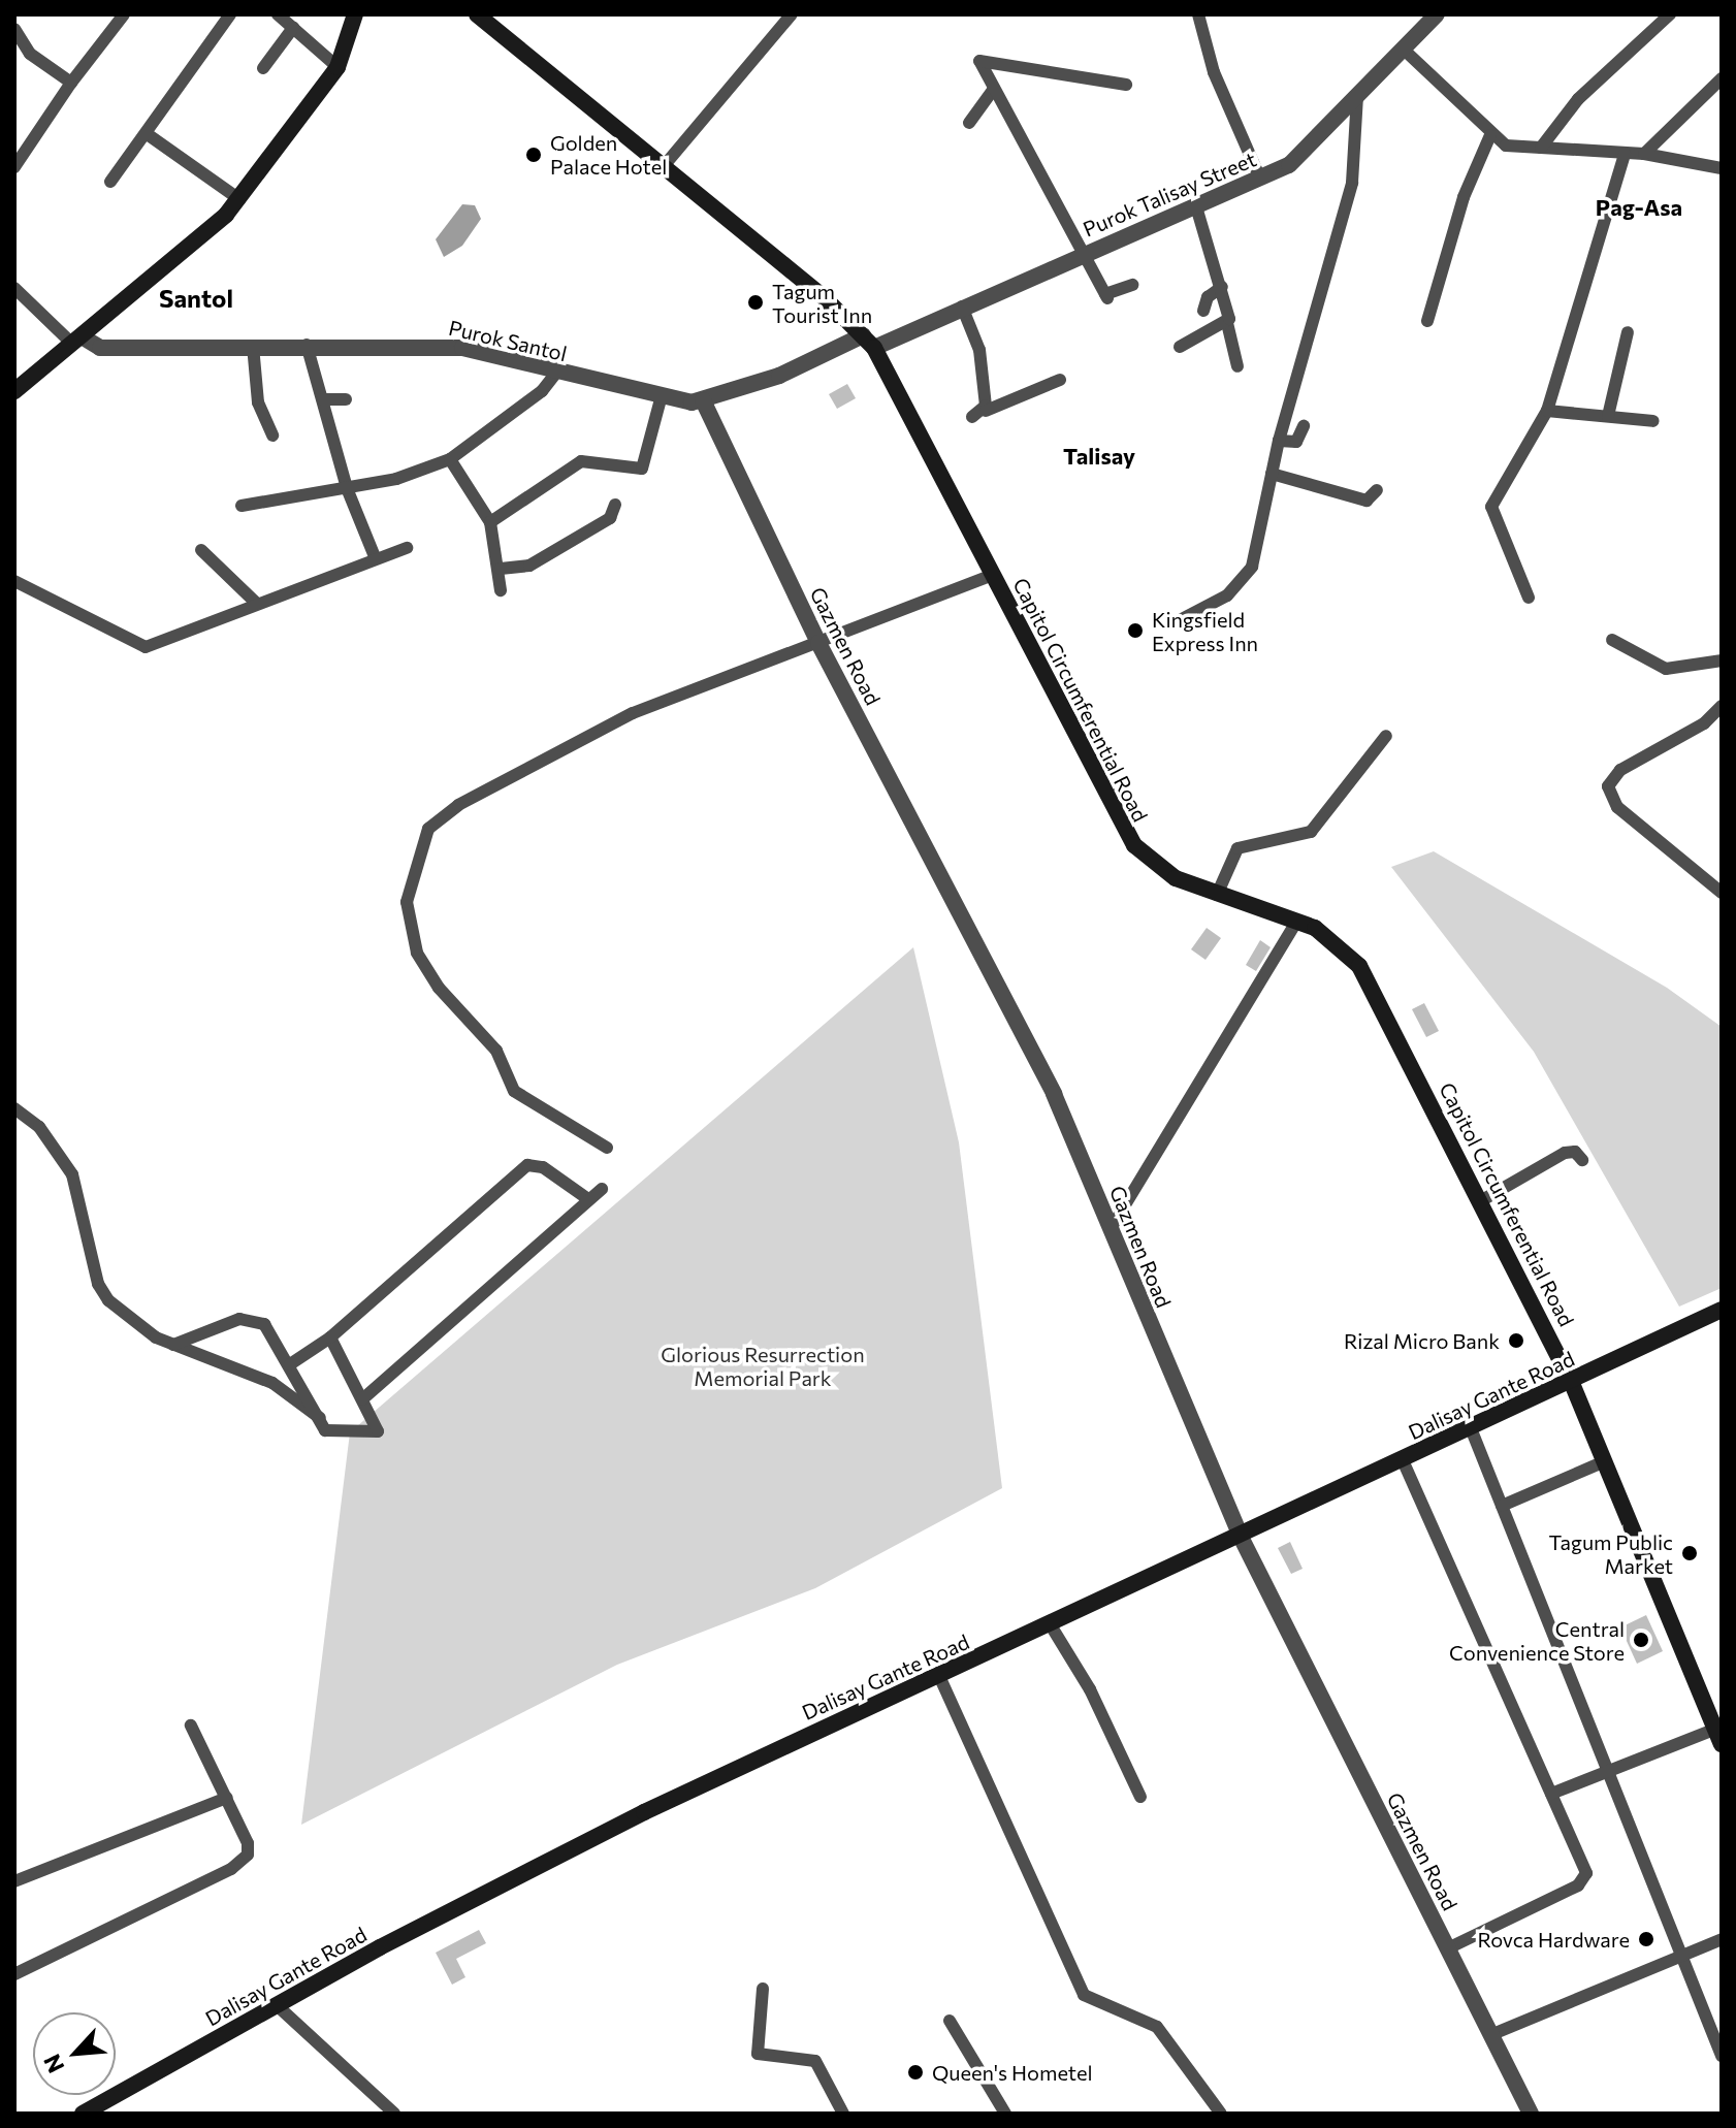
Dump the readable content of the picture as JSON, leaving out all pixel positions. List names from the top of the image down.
{
  "streets": {
    "main road": ["Capitol Circumferential Road", "Dalisay Gante Road"],
    "street": ["Purok Talisay Street", "Purok Santol", "Gazmen Road"]
  },
  "crossings": [
    ["Purok Talisay Street", "Purok Santol"],
    ["Purok Talisay Street", "Capitol Circumferential Road"],
    ["Purok Santol", "Gazmen Road"],
    ["Purok Santol", "Capitol Circumferential Road"],
    ["Gazmen Road", "Dalisay Gante Road"],
    ["Capitol Circumferential Road", "Dalisay Gante Road"]
  ],
  "districts": ["Pag-Asa", "Santol", "Talisay"],
  "parks": ["Glorious Resurrection Memorial Park"],
  "places": [
    "Golden Palace Hotel",
    "Tagum Tourist Inn",
    "Kingsfield Express Inn",
    "Rizal Micro Bank",
    "Tagum Public Market",
    "Central Convenience Store",
    "Rovca Hardware",
    "Queen's Hometel"
  ],
  "north": "bottom left"
}
